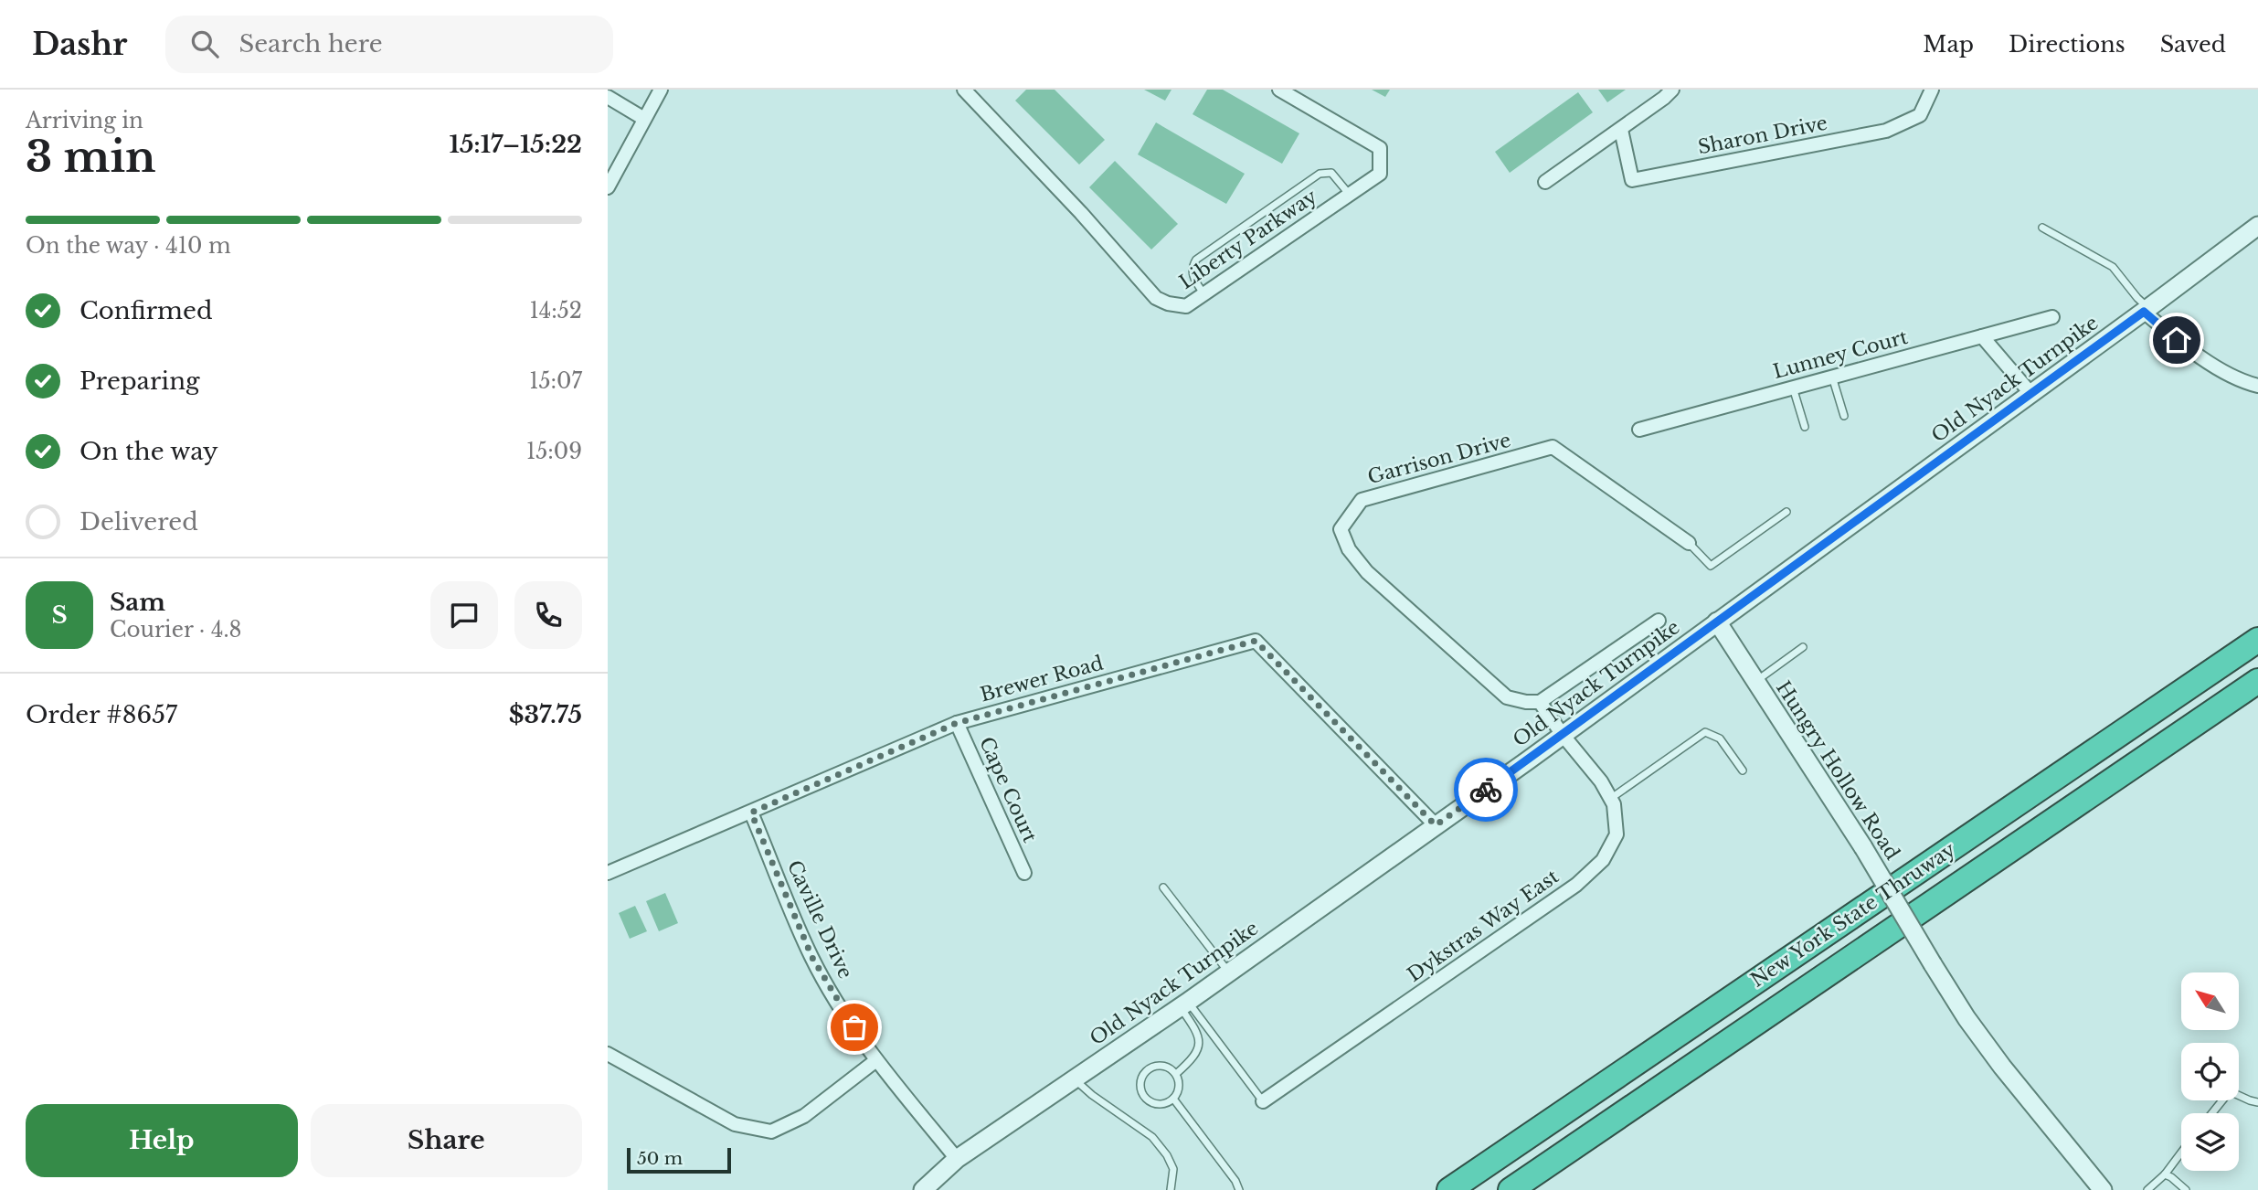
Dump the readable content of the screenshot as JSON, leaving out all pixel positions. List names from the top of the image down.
{
  "streets": {
    "highway": ["New York State Thruway"],
    "street": [
      "Sharon Drive",
      "Liberty Parkway",
      "Lunney Court",
      "Old Nyack Turnpike",
      "Garrison Drive",
      "Brewer Road",
      "Hungry Hollow Road",
      "Cape Court",
      "Caville Drive",
      "Dykstras Way East"
    ]
  },
  "crossings": [
    ["Old Nyack Turnpike", "Brewer Road"],
    ["Old Nyack Turnpike", "Hungry Hollow Road"],
    ["Old Nyack Turnpike", "Caville Drive"],
    ["Old Nyack Turnpike", "Dykstras Way East"],
    ["Brewer Road", "Cape Court"],
    ["Brewer Road", "Caville Drive"]
  ],
  "scale_bar": "50 m",
  "north": "top left",
  "page": {
    "header": "Dashr",
    "search": "Search here",
    "nav": ["Map", "Directions", "Saved"],
    "heading": ["3 min", "Arriving in", "15:17–15:22"],
    "panel": [
      "Sam",
      "Courier · 4.8",
      "Order #8657",
      "$37.75"
    ],
    "bar": "On the way · 410 m",
    "list": [
      ["Confirmed", "14:52"],
      ["Preparing", "15:07"],
      ["On the way", "15:09"],
      "Delivered"
    ],
    "round": "S",
    "buttons": ["Help", "Share"],
    "scale": "50 m"
  }
}
